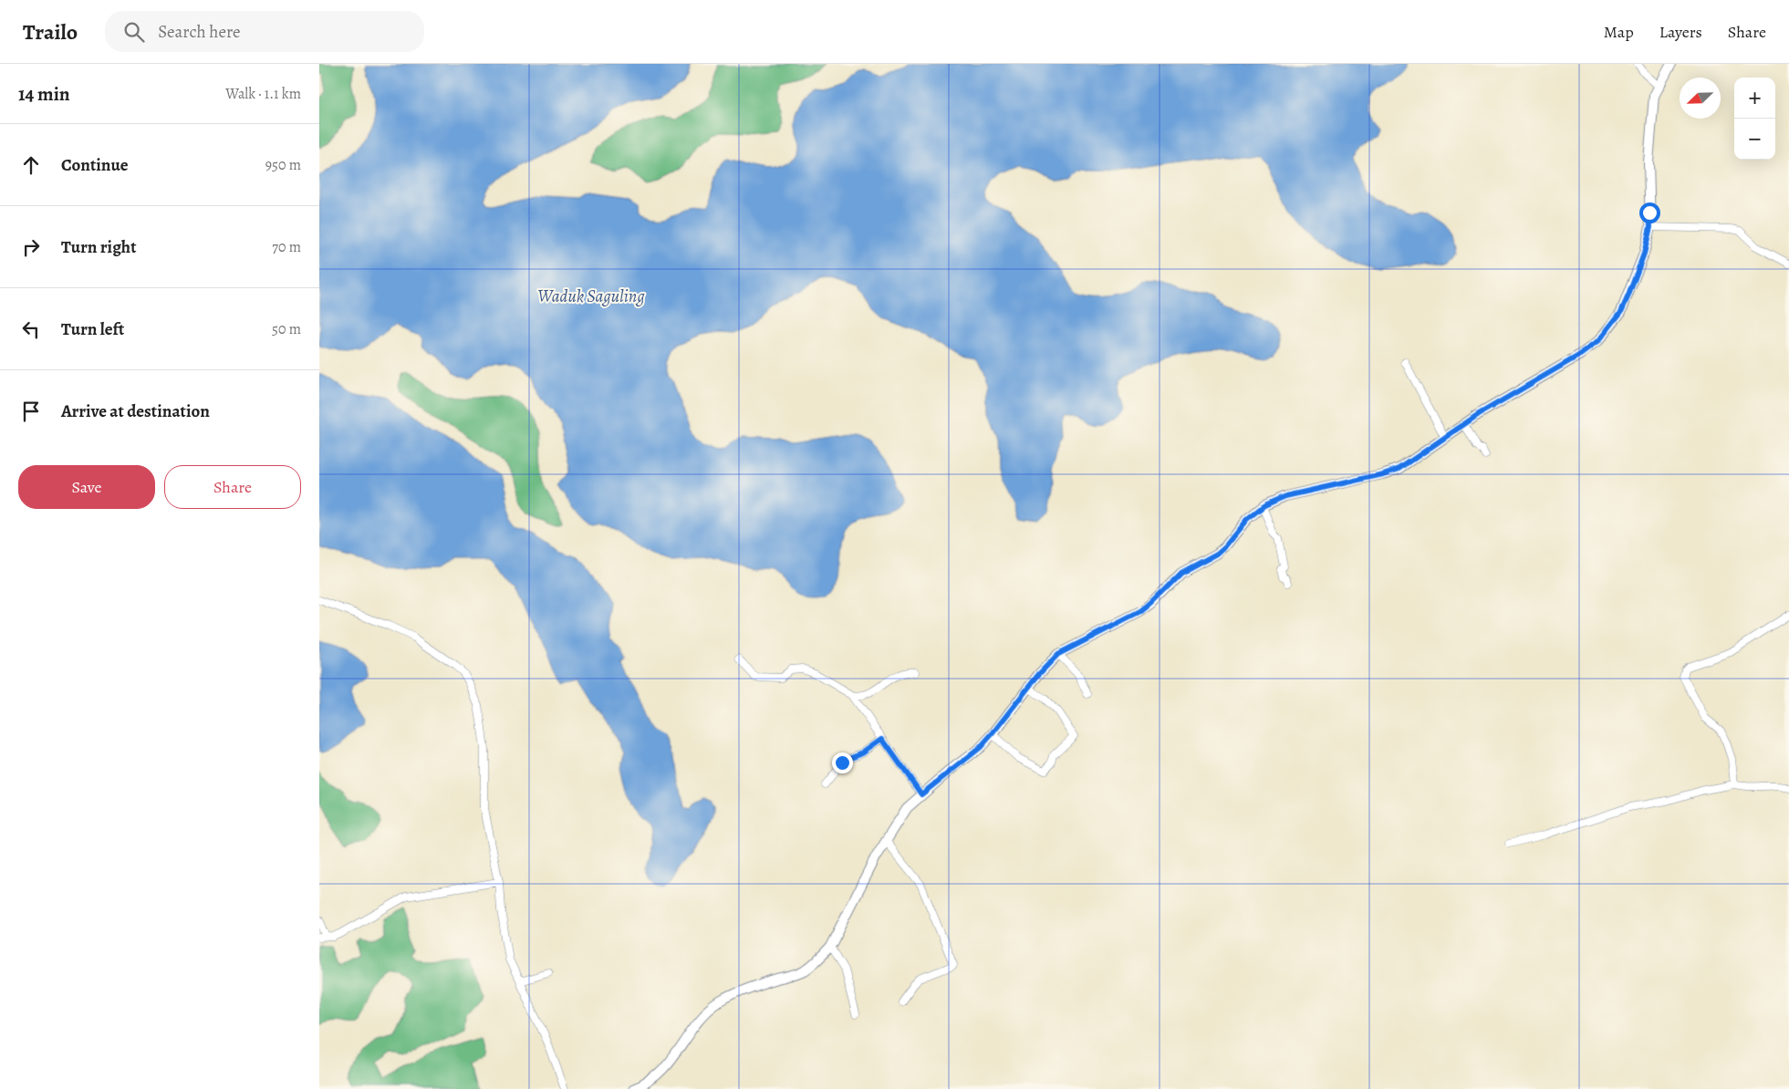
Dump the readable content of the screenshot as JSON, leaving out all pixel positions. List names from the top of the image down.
{
  "water": ["Waduk Saguling"],
  "north": "bottom left",
  "page": {
    "header": "Trailo",
    "search": "Search here",
    "nav": ["Map", "Layers", "Share"],
    "heading": ["14 min", "Walk · 1.1 km"],
    "map_buttons": ["+", "−"],
    "list": [
      ["Continue", "950 m"],
      ["Turn right", "70 m"],
      ["Turn left", "50 m"],
      "Arrive at destination"
    ],
    "buttons": ["Save", "Share"]
  }
}
